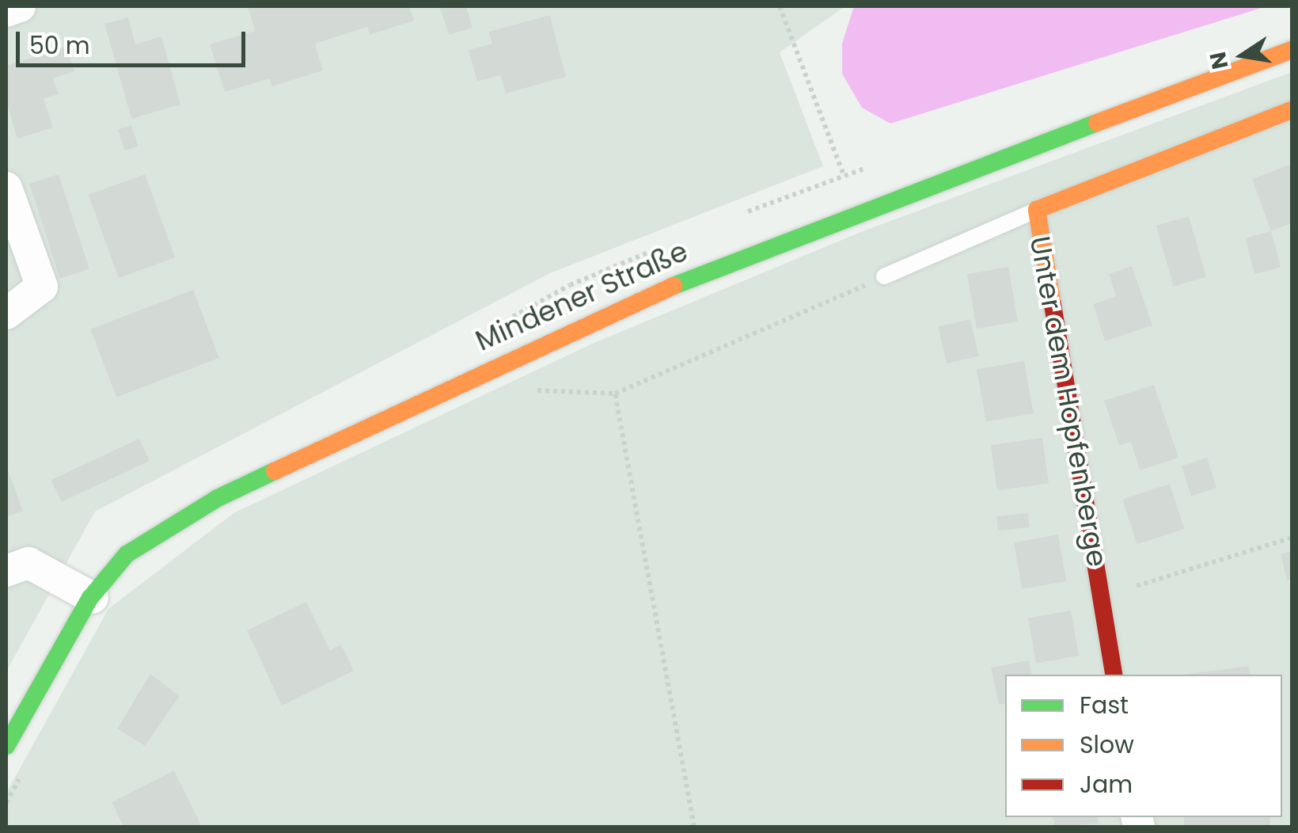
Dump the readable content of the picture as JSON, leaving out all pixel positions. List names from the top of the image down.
{
  "streets": {
    "main road": ["Mindener Straße", "Unter dem Hopfenberge"]
  },
  "legend": ["Fast", "Slow", "Jam"],
  "scale_bar": "50 m",
  "north": "left"
}
